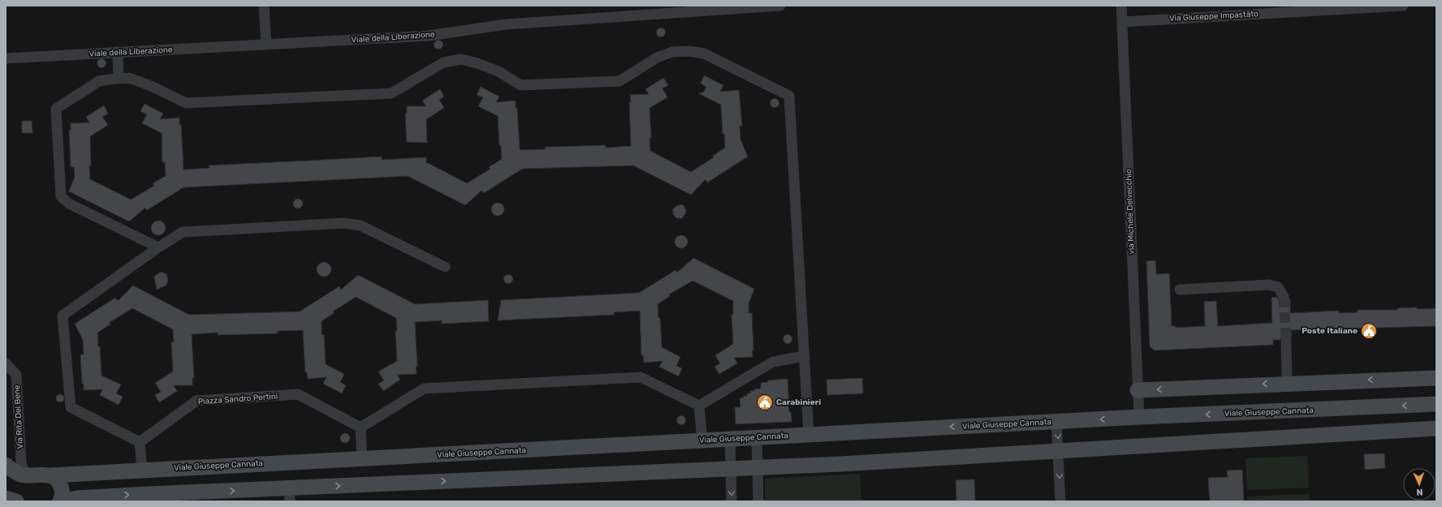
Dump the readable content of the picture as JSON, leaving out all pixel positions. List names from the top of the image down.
{
  "streets": {
    "street": [
      "Via Giuseppe Impastàto",
      "Viale della Liberazione",
      "via Michele Delvecchio",
      "Piazza Sandro Pertini",
      "Viale Giuseppe Cannata",
      "Via Rita Del Bene"
    ]
  },
  "crossings": [
    ["Via Giuseppe Impastàto", "via Michele Delvecchio"],
    ["via Michele Delvecchio", "Viale Giuseppe Cannata"],
    ["Viale Giuseppe Cannata", "Via Rita Del Bene"]
  ],
  "places": {
    "public building": ["Poste Italiane", "Carabinieri"]
  },
  "north": "bottom"
}
